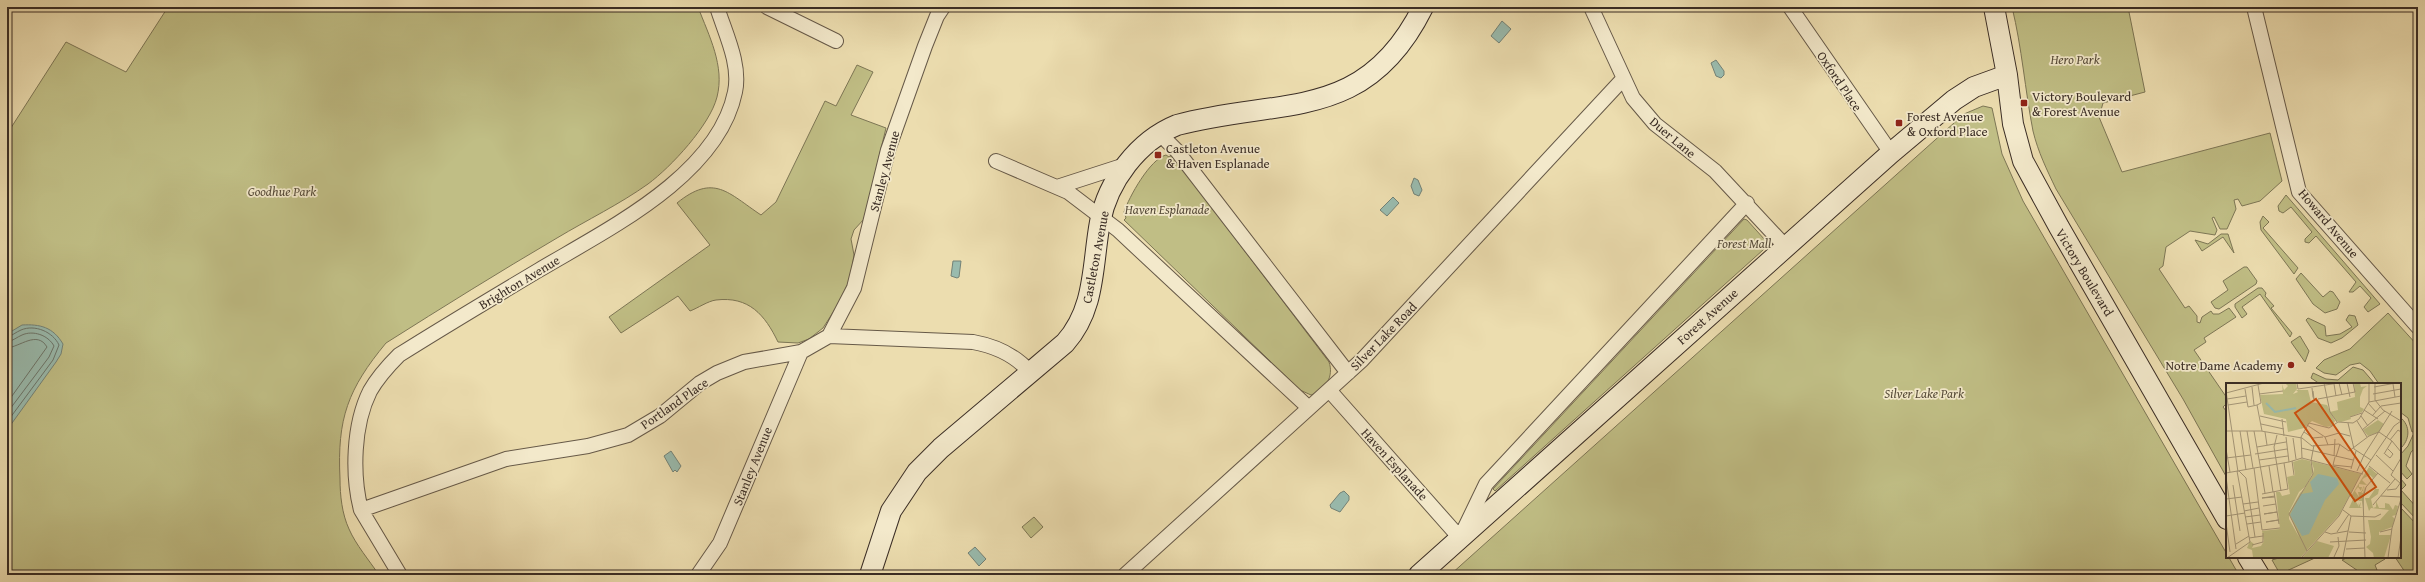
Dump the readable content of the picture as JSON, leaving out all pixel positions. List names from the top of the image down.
{
  "streets": {
    "main road": ["Castleton Avenue", "Victory Boulevard", "Forest Avenue"],
    "street": [
      "Oxford Place",
      "Duer Lane",
      "Stanley Avenue",
      "Howard Avenue",
      "Brighton Avenue",
      "Silver Lake Road",
      "Portland Place",
      "Haven Esplanade"
    ]
  },
  "crossings": [
    ["Oxford Place", "Forest Avenue"],
    ["Duer Lane", "Forest Avenue"],
    ["Duer Lane", "Silver Lake Road"],
    ["Stanley Avenue", "Portland Place"],
    ["Victory Boulevard", "Forest Avenue"],
    ["Brighton Avenue", "Portland Place"],
    ["Forest Avenue", "Haven Esplanade"],
    ["Silver Lake Road", "Haven Esplanade"]
  ],
  "parks": [
    "Hero Park",
    "Goodhue Park",
    "Haven Esplanade",
    "Forest Mall",
    "Silver Lake Park"
  ],
  "places": {
    "transit": ["Victory Boulevard & Forest Avenue", "Forest Avenue & Oxford Place", "Castleton Avenue & Haven Esplanade"],
    "other": ["Notre Dame Academy"]
  }
}
